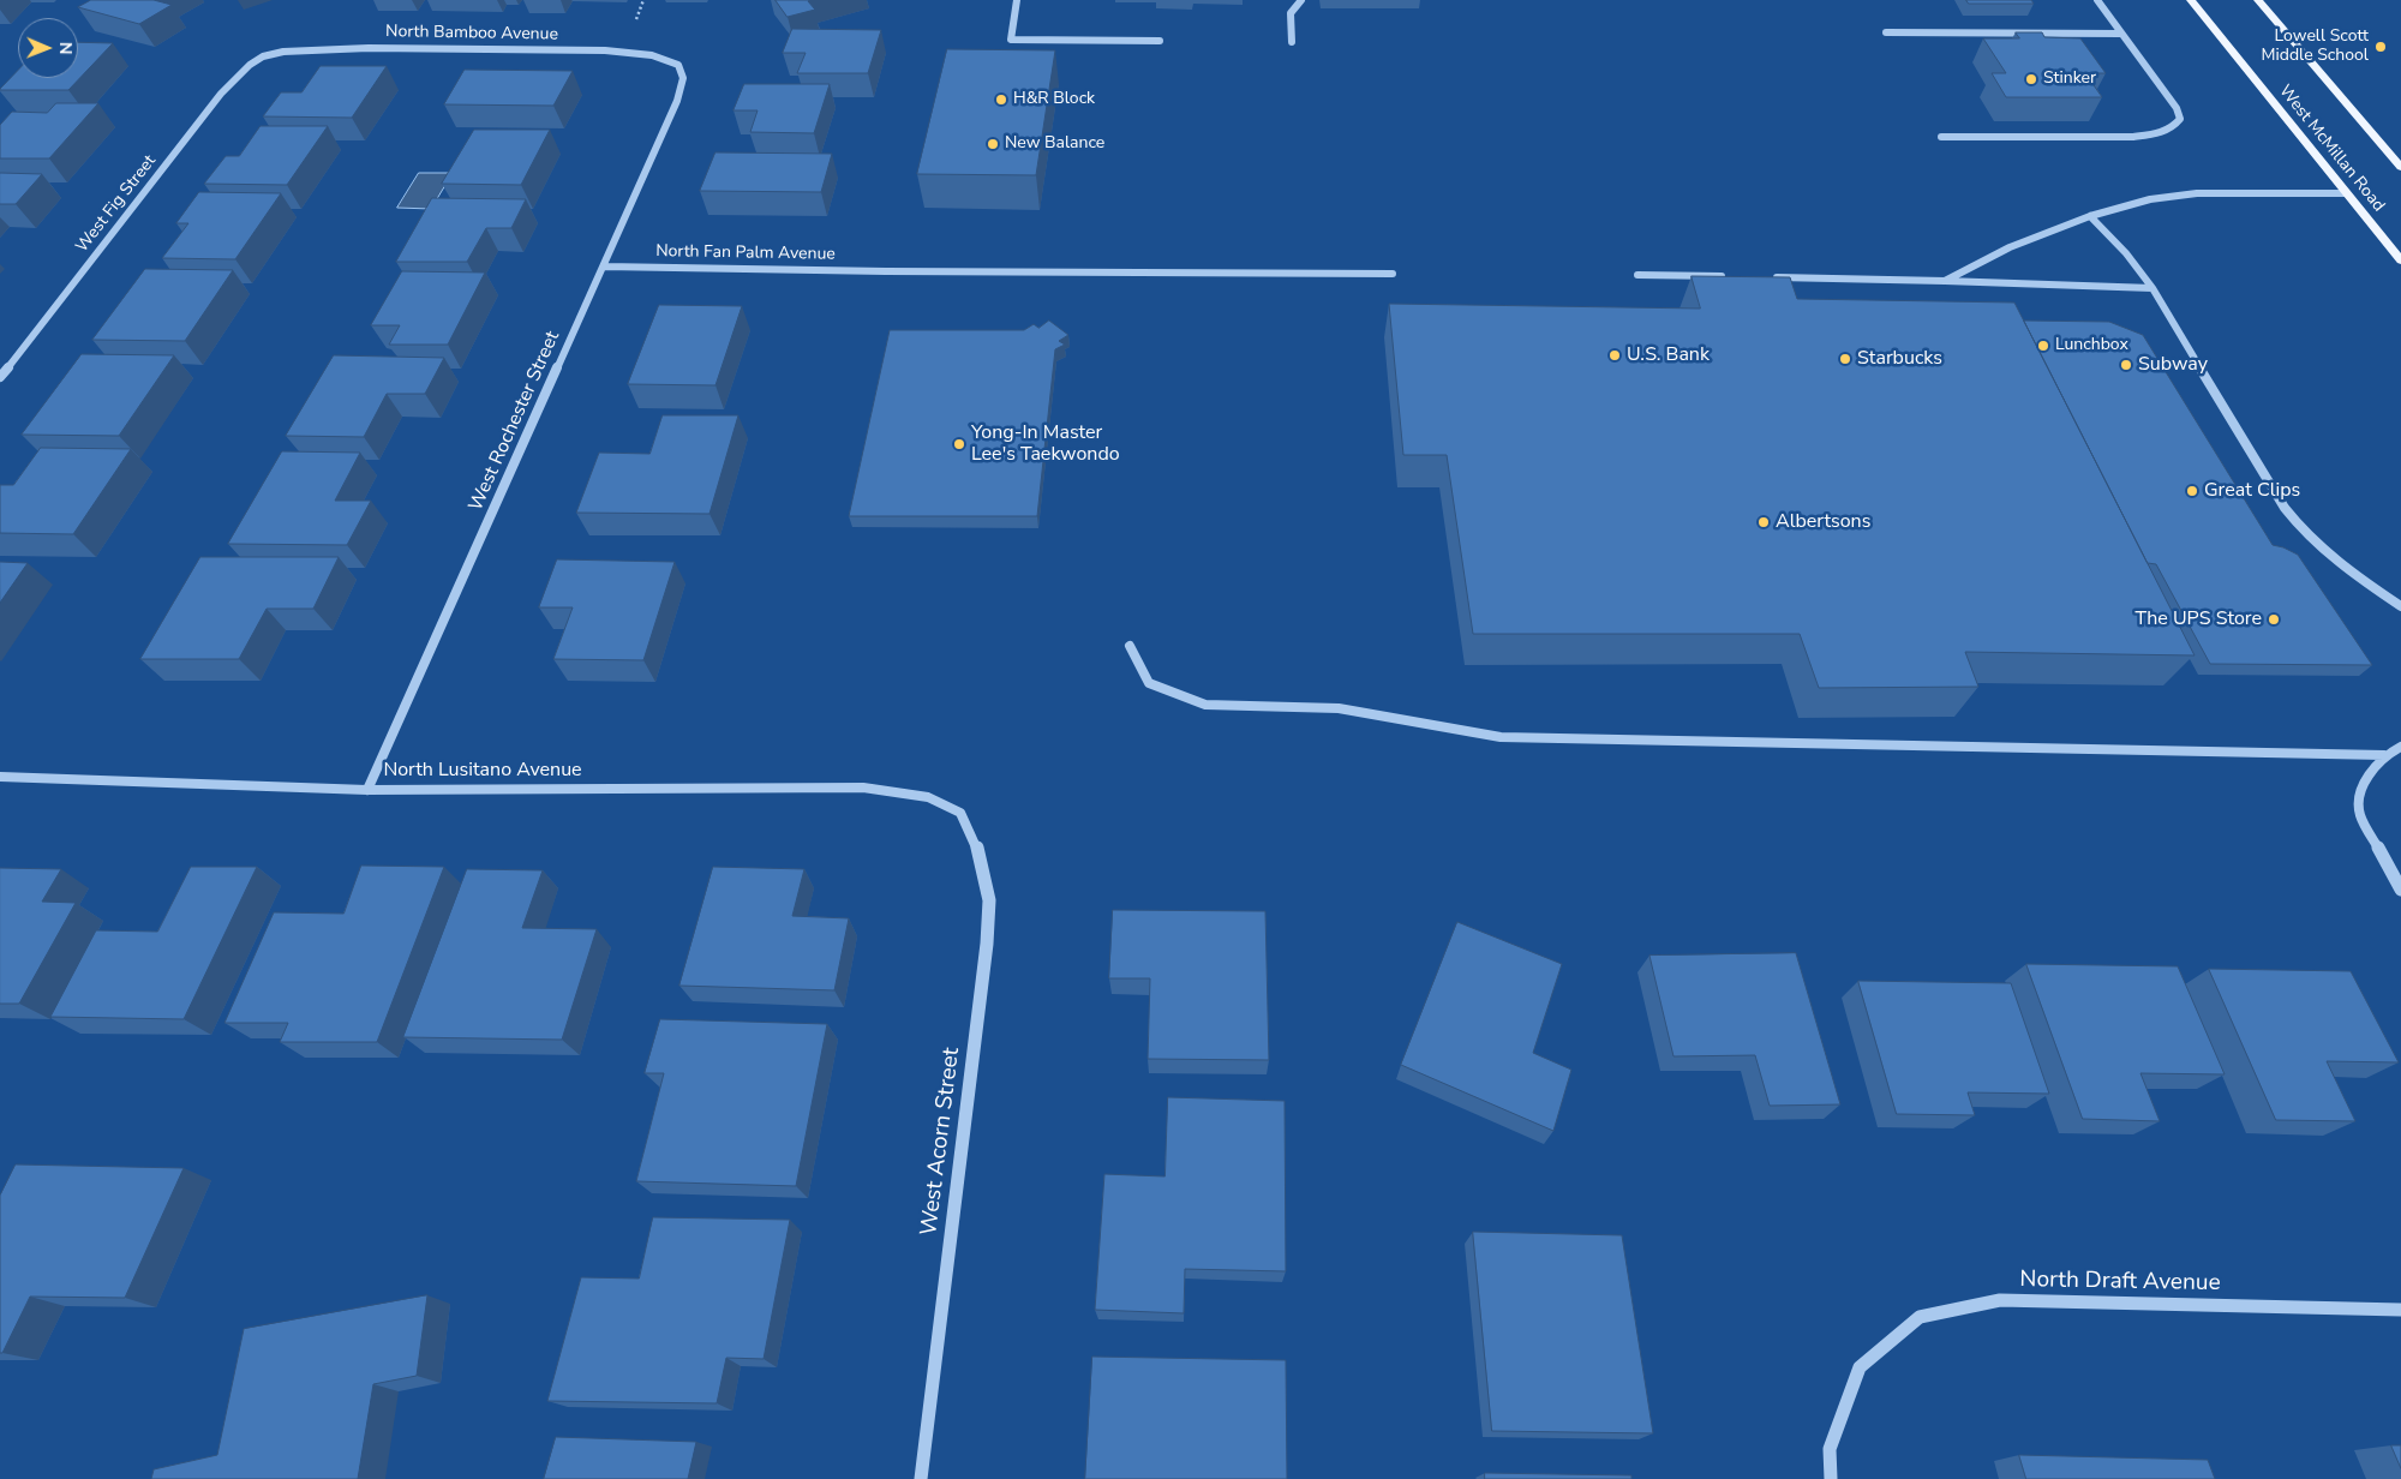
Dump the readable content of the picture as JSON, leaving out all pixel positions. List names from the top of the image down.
{
  "streets": {
    "main road": ["West McMillan Road"],
    "street": [
      "North Bamboo Avenue",
      "West Fig Street",
      "North Fan Palm Avenue",
      "West Rochester Street",
      "North Lusitano Avenue",
      "West Acorn Street",
      "North Draft Avenue"
    ]
  },
  "crossings": [
    ["North Bamboo Avenue", "West Fig Street"],
    ["North Bamboo Avenue", "West Rochester Street"],
    ["North Fan Palm Avenue", "West Rochester Street"],
    ["West Rochester Street", "North Lusitano Avenue"],
    ["North Lusitano Avenue", "West Acorn Street"]
  ],
  "places": [
    "Lowell Scott Middle School",
    "Stinker",
    "H&R Block",
    "New Balance",
    "Lunchbox",
    "U.S. Bank",
    "Starbucks",
    "Subway",
    "Yong-In Master Lee's Taekwondo",
    "Great Clips",
    "Albertsons",
    "The UPS Store"
  ],
  "north": "right"
}
